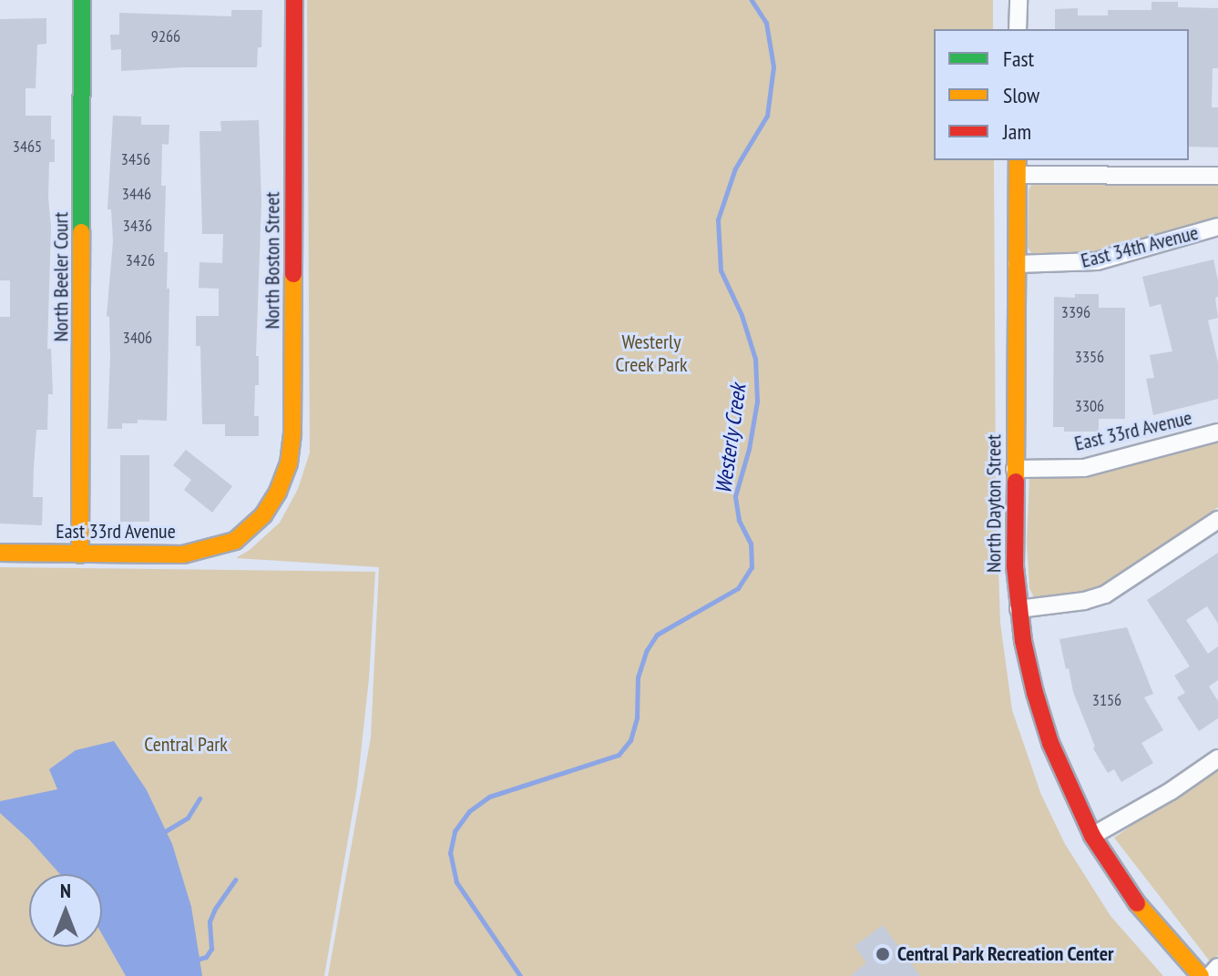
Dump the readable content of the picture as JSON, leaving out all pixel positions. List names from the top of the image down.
{
  "streets": {
    "street": [
      "East 34th Avenue",
      "North Boston Street",
      "North Beeler Court",
      "East 33rd Avenue",
      "North Dayton Street"
    ]
  },
  "crossings": [
    ["East 34th Avenue", "North Dayton Street"],
    ["North Boston Street", "East 33rd Avenue"],
    ["North Beeler Court", "East 33rd Avenue"],
    ["East 33rd Avenue", "North Dayton Street"]
  ],
  "water": ["Westerly Creek"],
  "parks": ["Westerly Creek Park", "Central Park"],
  "places": ["Central Park Recreation Center"],
  "house_numbers": [
    "9266",
    "3465",
    "3456",
    "3446",
    "3436",
    "3426",
    "3396",
    "3406",
    "3356",
    "3306",
    "3156"
  ],
  "legend": ["Fast", "Slow", "Jam"],
  "north": "top"
}
